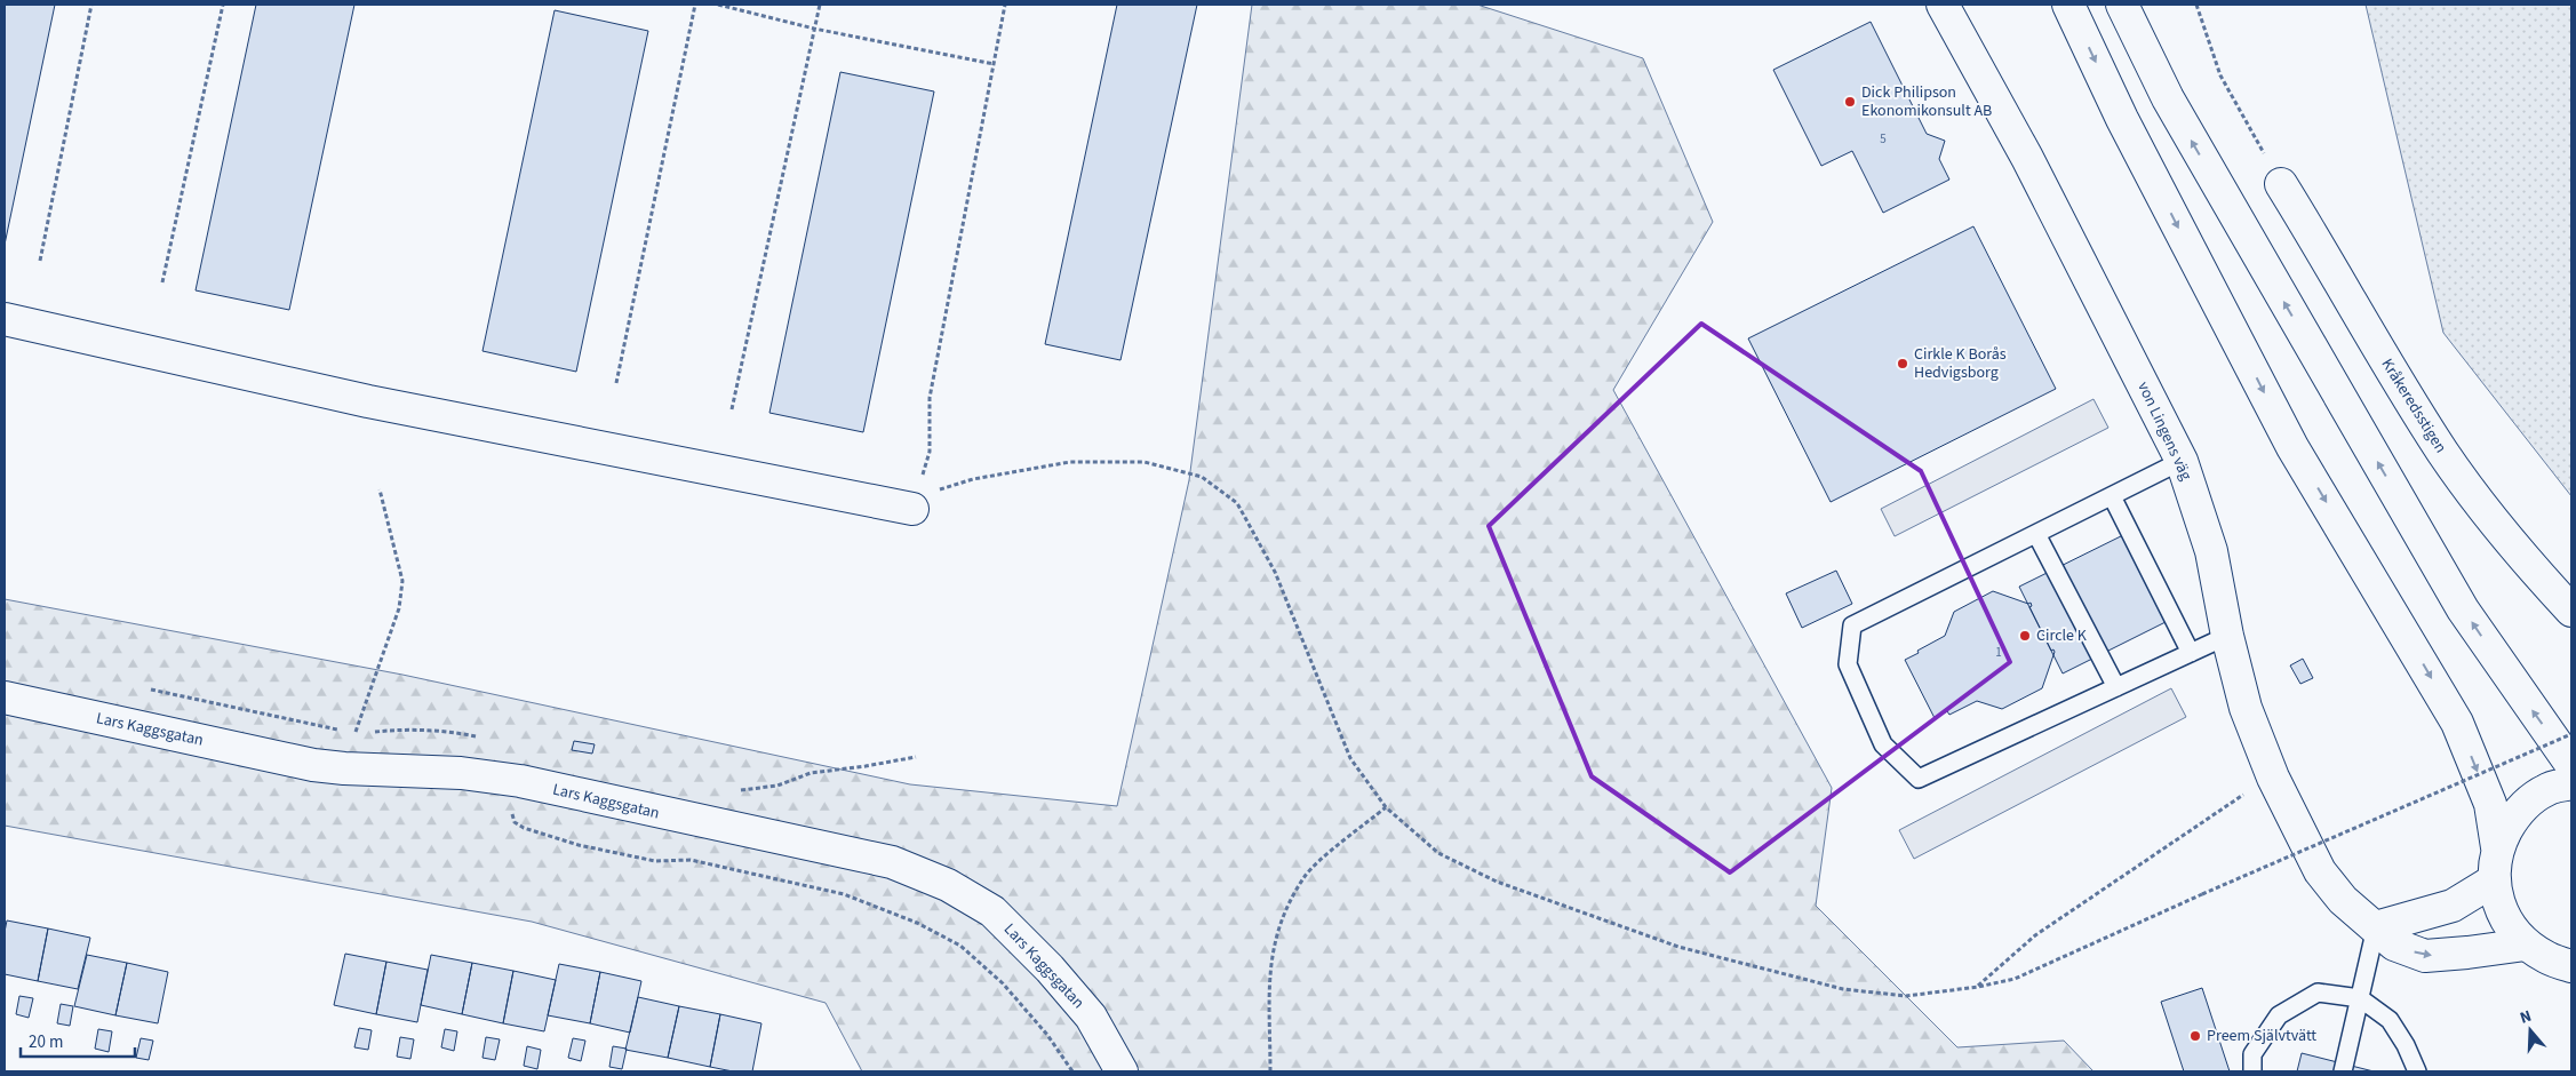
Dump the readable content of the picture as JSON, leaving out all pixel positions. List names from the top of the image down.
{
  "streets": {
    "street": ["Kråkeredsstigen", "von Lingens väg", "Lars Kaggsgatan"]
  },
  "places": [
    "Dick Philipson Ekonomikonsult AB",
    "Cirkle K Borås Hedvigsborg",
    "Circle K",
    "Preem Självtvätt"
  ],
  "house_numbers": ["5", "1"],
  "scale_bar": "20 m",
  "north": "top"
}
